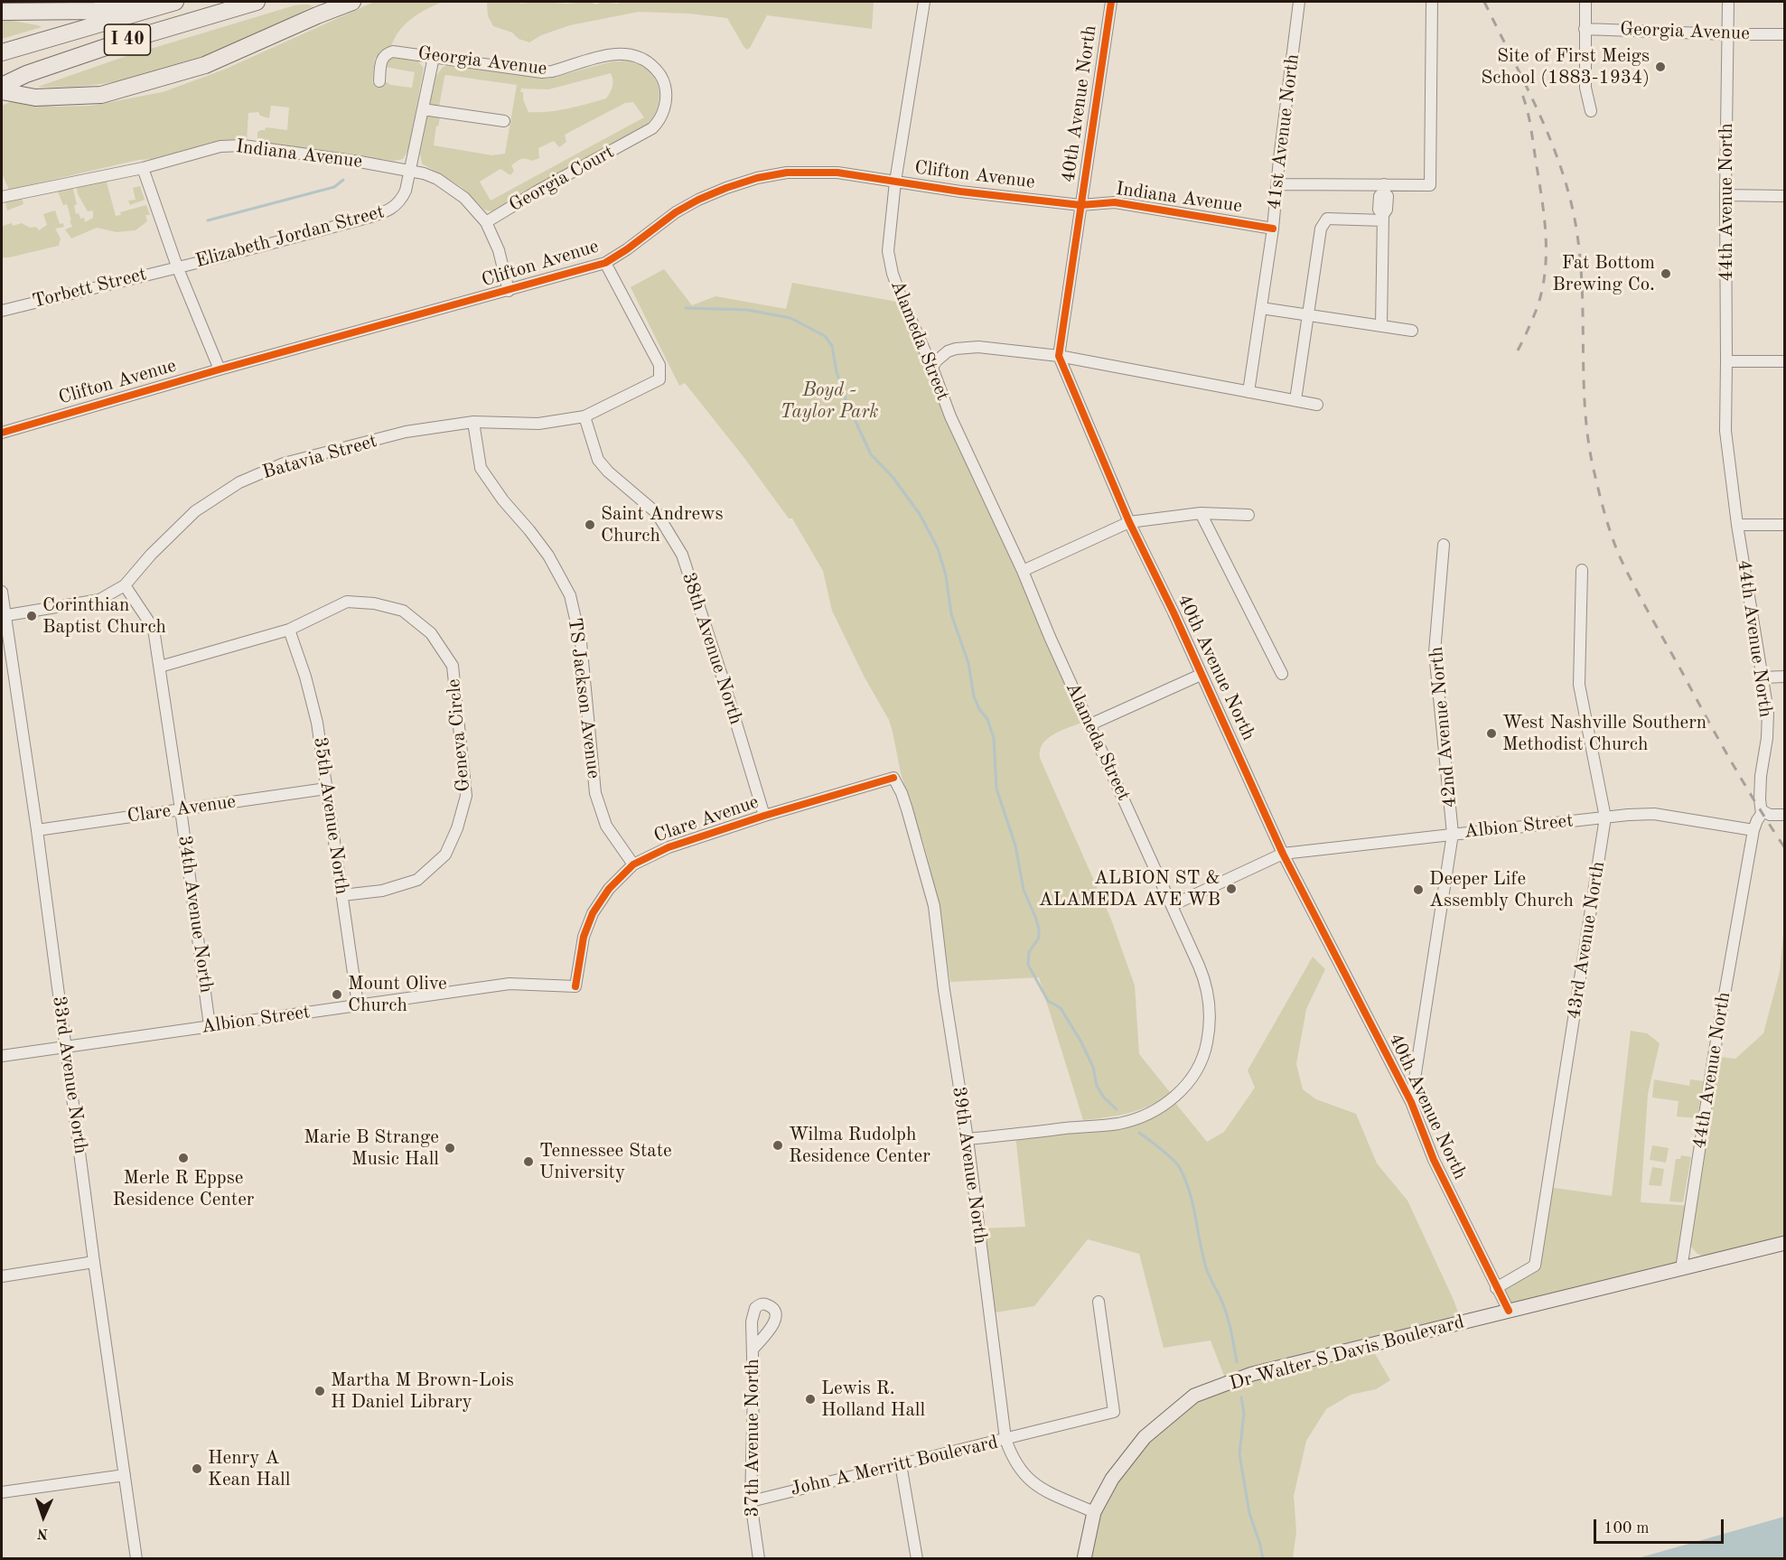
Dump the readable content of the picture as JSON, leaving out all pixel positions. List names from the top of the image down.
{
  "streets": {
    "highway": ["I 40"],
    "main road": ["Dr Walter S Davis Boulevard"],
    "street": [
      "Georgia Avenue",
      "40th Avenue North",
      "41st Avenue North",
      "Indiana Avenue",
      "Clifton Avenue",
      "Georgia Court",
      "44th Avenue North",
      "Elizabeth Jordan Street",
      "Torbett Street",
      "Alameda Street",
      "Batavia Street",
      "38th Avenue North",
      "TS Jackson Avenue",
      "42nd Avenue North",
      "Geneva Circle",
      "Clare Avenue",
      "35th Avenue North",
      "Albion Street",
      "34th Avenue North",
      "43rd Avenue North",
      "33rd Avenue North",
      "39th Avenue North",
      "37th Avenue North",
      "John A Merritt Boulevard"
    ]
  },
  "crossings": [
    ["Georgia Avenue", "Georgia Court"],
    ["Georgia Avenue", "44th Avenue North"],
    ["40th Avenue North", "Indiana Avenue"],
    ["40th Avenue North", "Clifton Avenue"],
    ["40th Avenue North", "42nd Avenue North"],
    ["40th Avenue North", "Albion Street"],
    ["40th Avenue North", "43rd Avenue North"],
    ["40th Avenue North", "Dr Walter S Davis Boulevard"],
    ["41st Avenue North", "Indiana Avenue"],
    ["Indiana Avenue", "Clifton Avenue"],
    ["Indiana Avenue", "Georgia Court"],
    ["Indiana Avenue", "Elizabeth Jordan Street"],
    ["Clifton Avenue", "Alameda Street"],
    ["Clifton Avenue", "Batavia Street"],
    ["44th Avenue North", "Albion Street"],
    ["44th Avenue North", "Dr Walter S Davis Boulevard"],
    ["Elizabeth Jordan Street", "Torbett Street"],
    ["Alameda Street", "Albion Street"],
    ["Alameda Street", "39th Avenue North"],
    ["Batavia Street", "38th Avenue North"],
    ["Batavia Street", "TS Jackson Avenue"],
    ["Batavia Street", "34th Avenue North"],
    ["Batavia Street", "33rd Avenue North"],
    ["38th Avenue North", "Clare Avenue"],
    ["TS Jackson Avenue", "Clare Avenue"],
    ["42nd Avenue North", "Albion Street"],
    ["Geneva Circle", "35th Avenue North"],
    ["Geneva Circle", "34th Avenue North"],
    ["Clare Avenue", "35th Avenue North"],
    ["Clare Avenue", "Albion Street"],
    ["Clare Avenue", "34th Avenue North"],
    ["Clare Avenue", "33rd Avenue North"],
    ["Clare Avenue", "39th Avenue North"],
    ["35th Avenue North", "Albion Street"],
    ["Albion Street", "34th Avenue North"],
    ["Albion Street", "43rd Avenue North"],
    ["Albion Street", "33rd Avenue North"],
    ["39th Avenue North", "Dr Walter S Davis Boulevard"],
    ["39th Avenue North", "John A Merritt Boulevard"],
    ["37th Avenue North", "John A Merritt Boulevard"]
  ],
  "parks": ["Boyd - Taylor Park"],
  "places": [
    "Site of First Meigs School (1883-1934)",
    "Fat Bottom Brewing Co.",
    "Saint Andrews Church",
    "Corinthian Baptist Church",
    "West Nashville Southern Methodist Church",
    "ALBION ST & ALAMEDA AVE WB",
    "Deeper Life Assembly Church",
    "Mount Olive Church",
    "Wilma Rudolph Residence Center",
    "Marie B Strange Music Hall",
    "Merle R Eppse Residence Center",
    "Tennessee State University",
    "Martha M Brown-Lois H Daniel Library",
    "Lewis R. Holland Hall",
    "Henry A Kean Hall"
  ],
  "scale_bar": "100 m",
  "north": "bottom"
}
